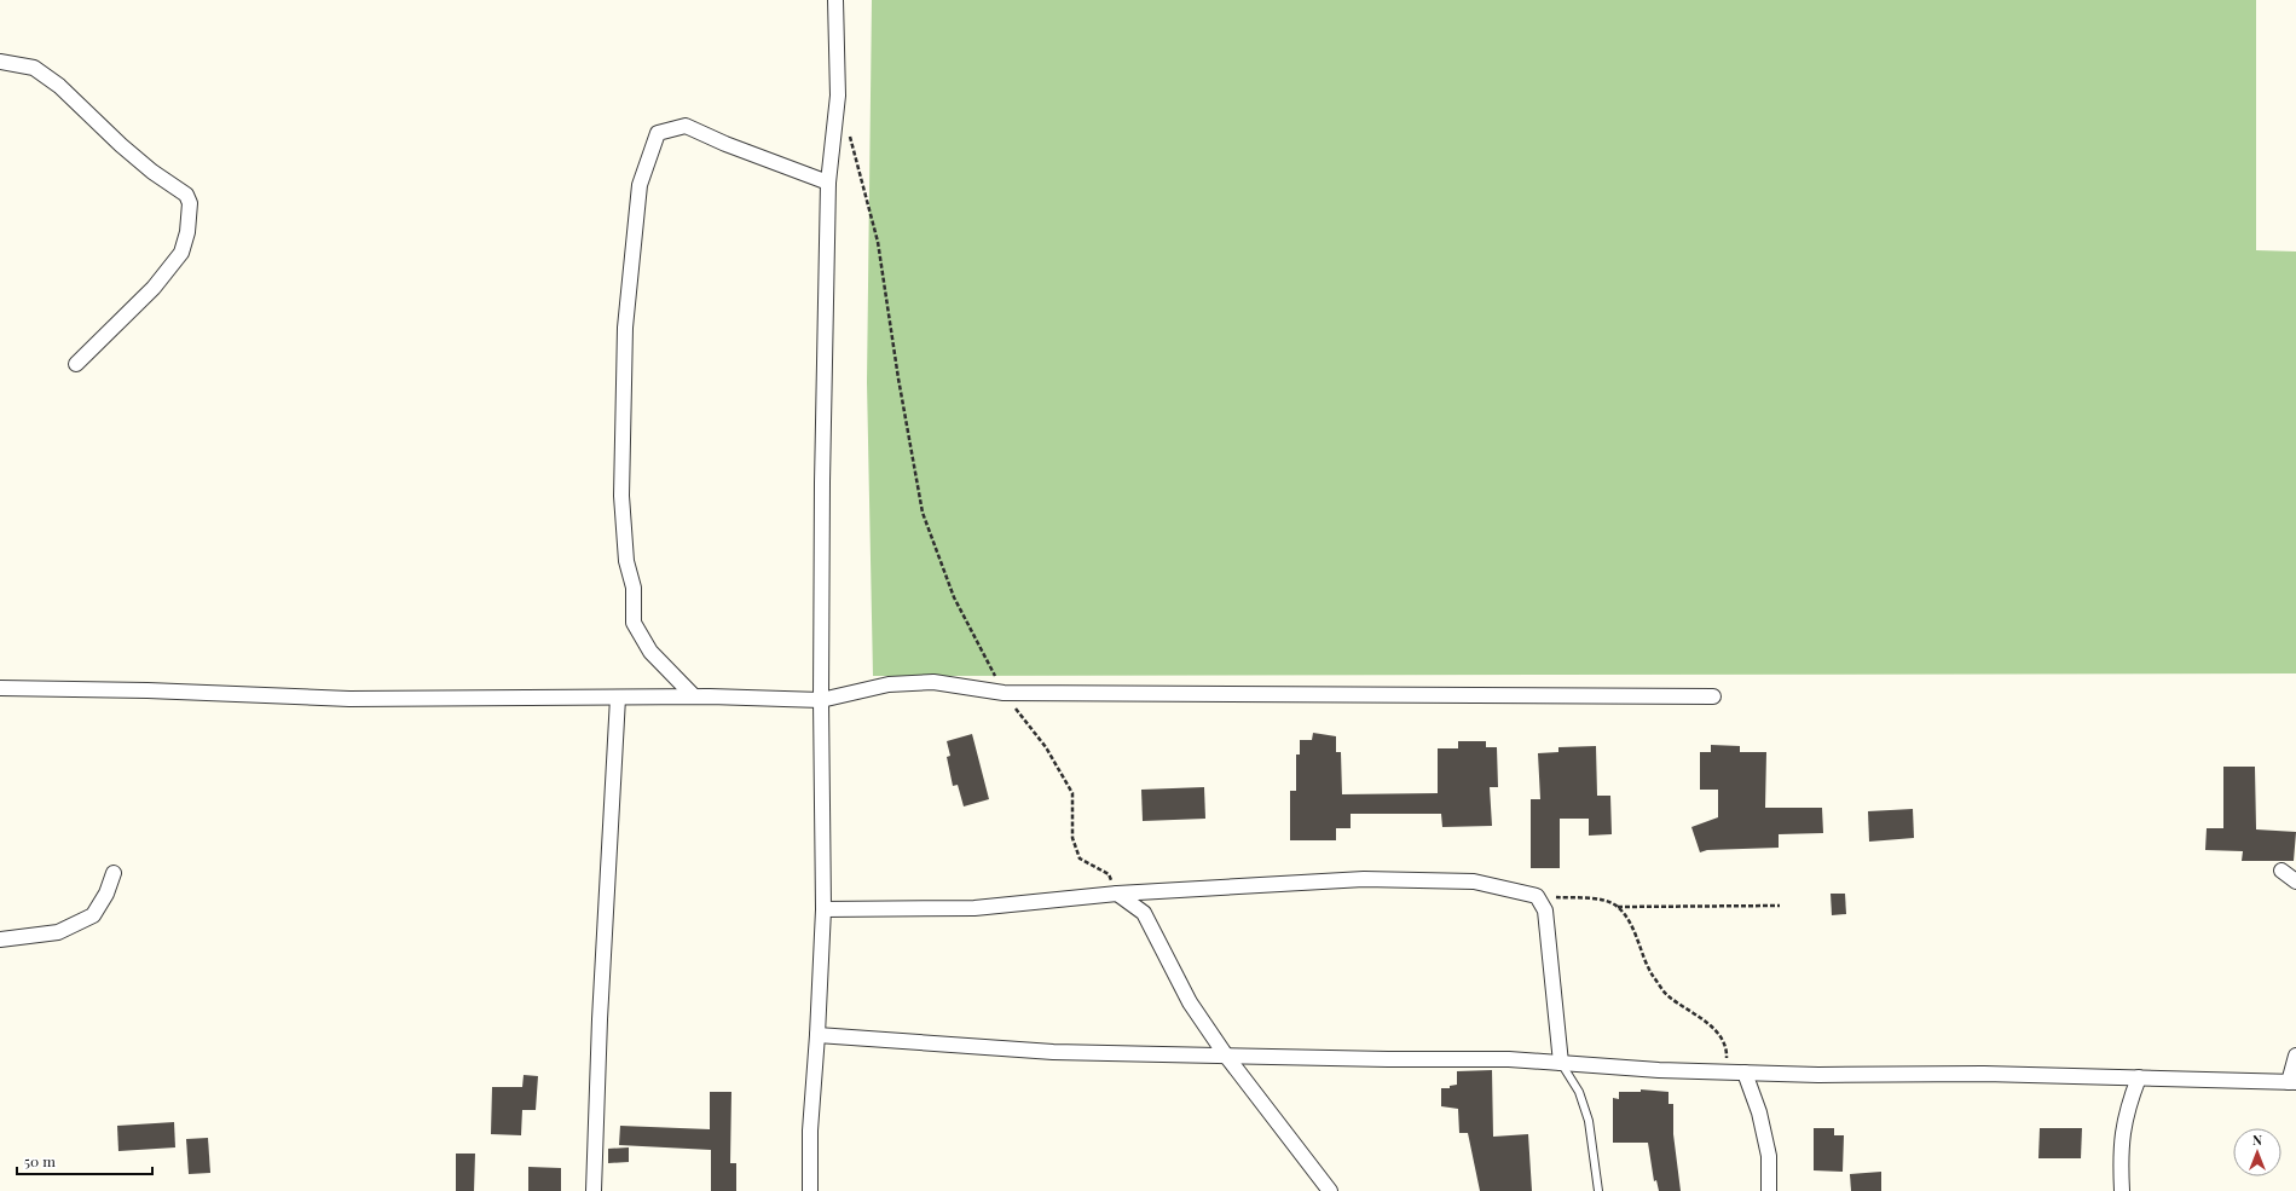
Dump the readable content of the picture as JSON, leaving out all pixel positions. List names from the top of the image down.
{
  "scale_bar": "50 m",
  "north": "top"
}
